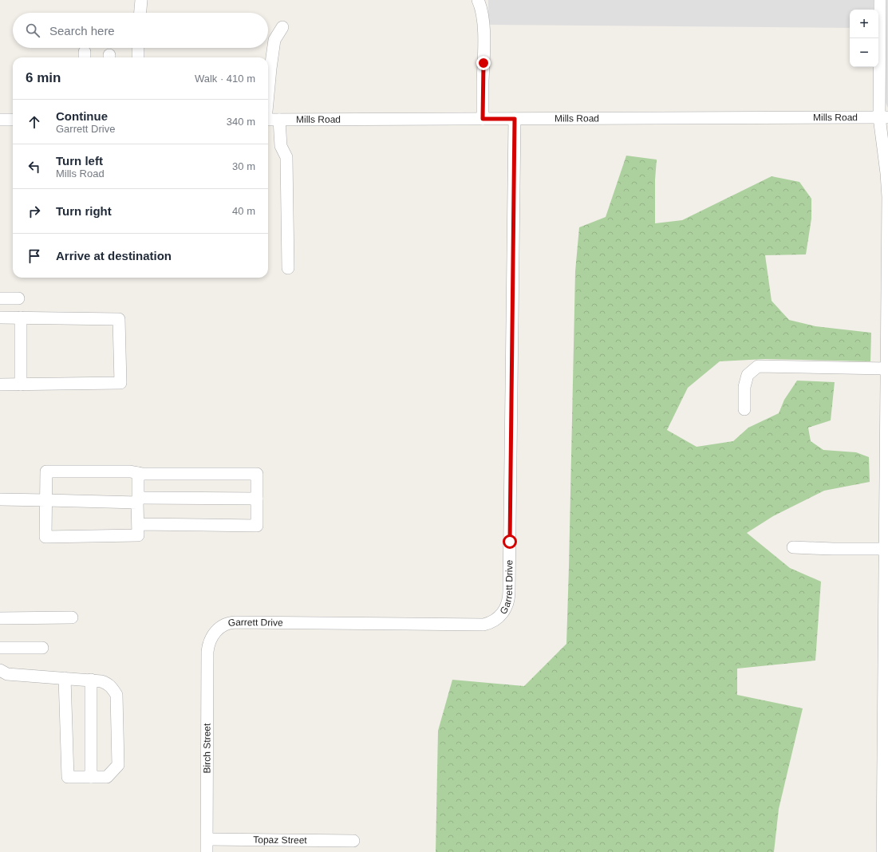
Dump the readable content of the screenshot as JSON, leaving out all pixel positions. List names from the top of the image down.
{
  "streets": {
    "street": [
      "Mills Road",
      "Garrett Drive",
      "Birch Street",
      "Topaz Street"
    ]
  },
  "crossings": [
    ["Mills Road", "Garrett Drive"],
    ["Garrett Drive", "Birch Street"],
    ["Birch Street", "Topaz Street"]
  ],
  "page": {
    "map_buttons": ["+", "−"],
    "search": "Search here",
    "heading": ["6 min", "Walk · 410 m"],
    "list": [
      ["Continue", "Garrett Drive", "340 m"],
      ["Turn left", "Mills Road", "30 m"],
      ["Turn right", "40 m"],
      "Arrive at destination"
    ]
  }
}
